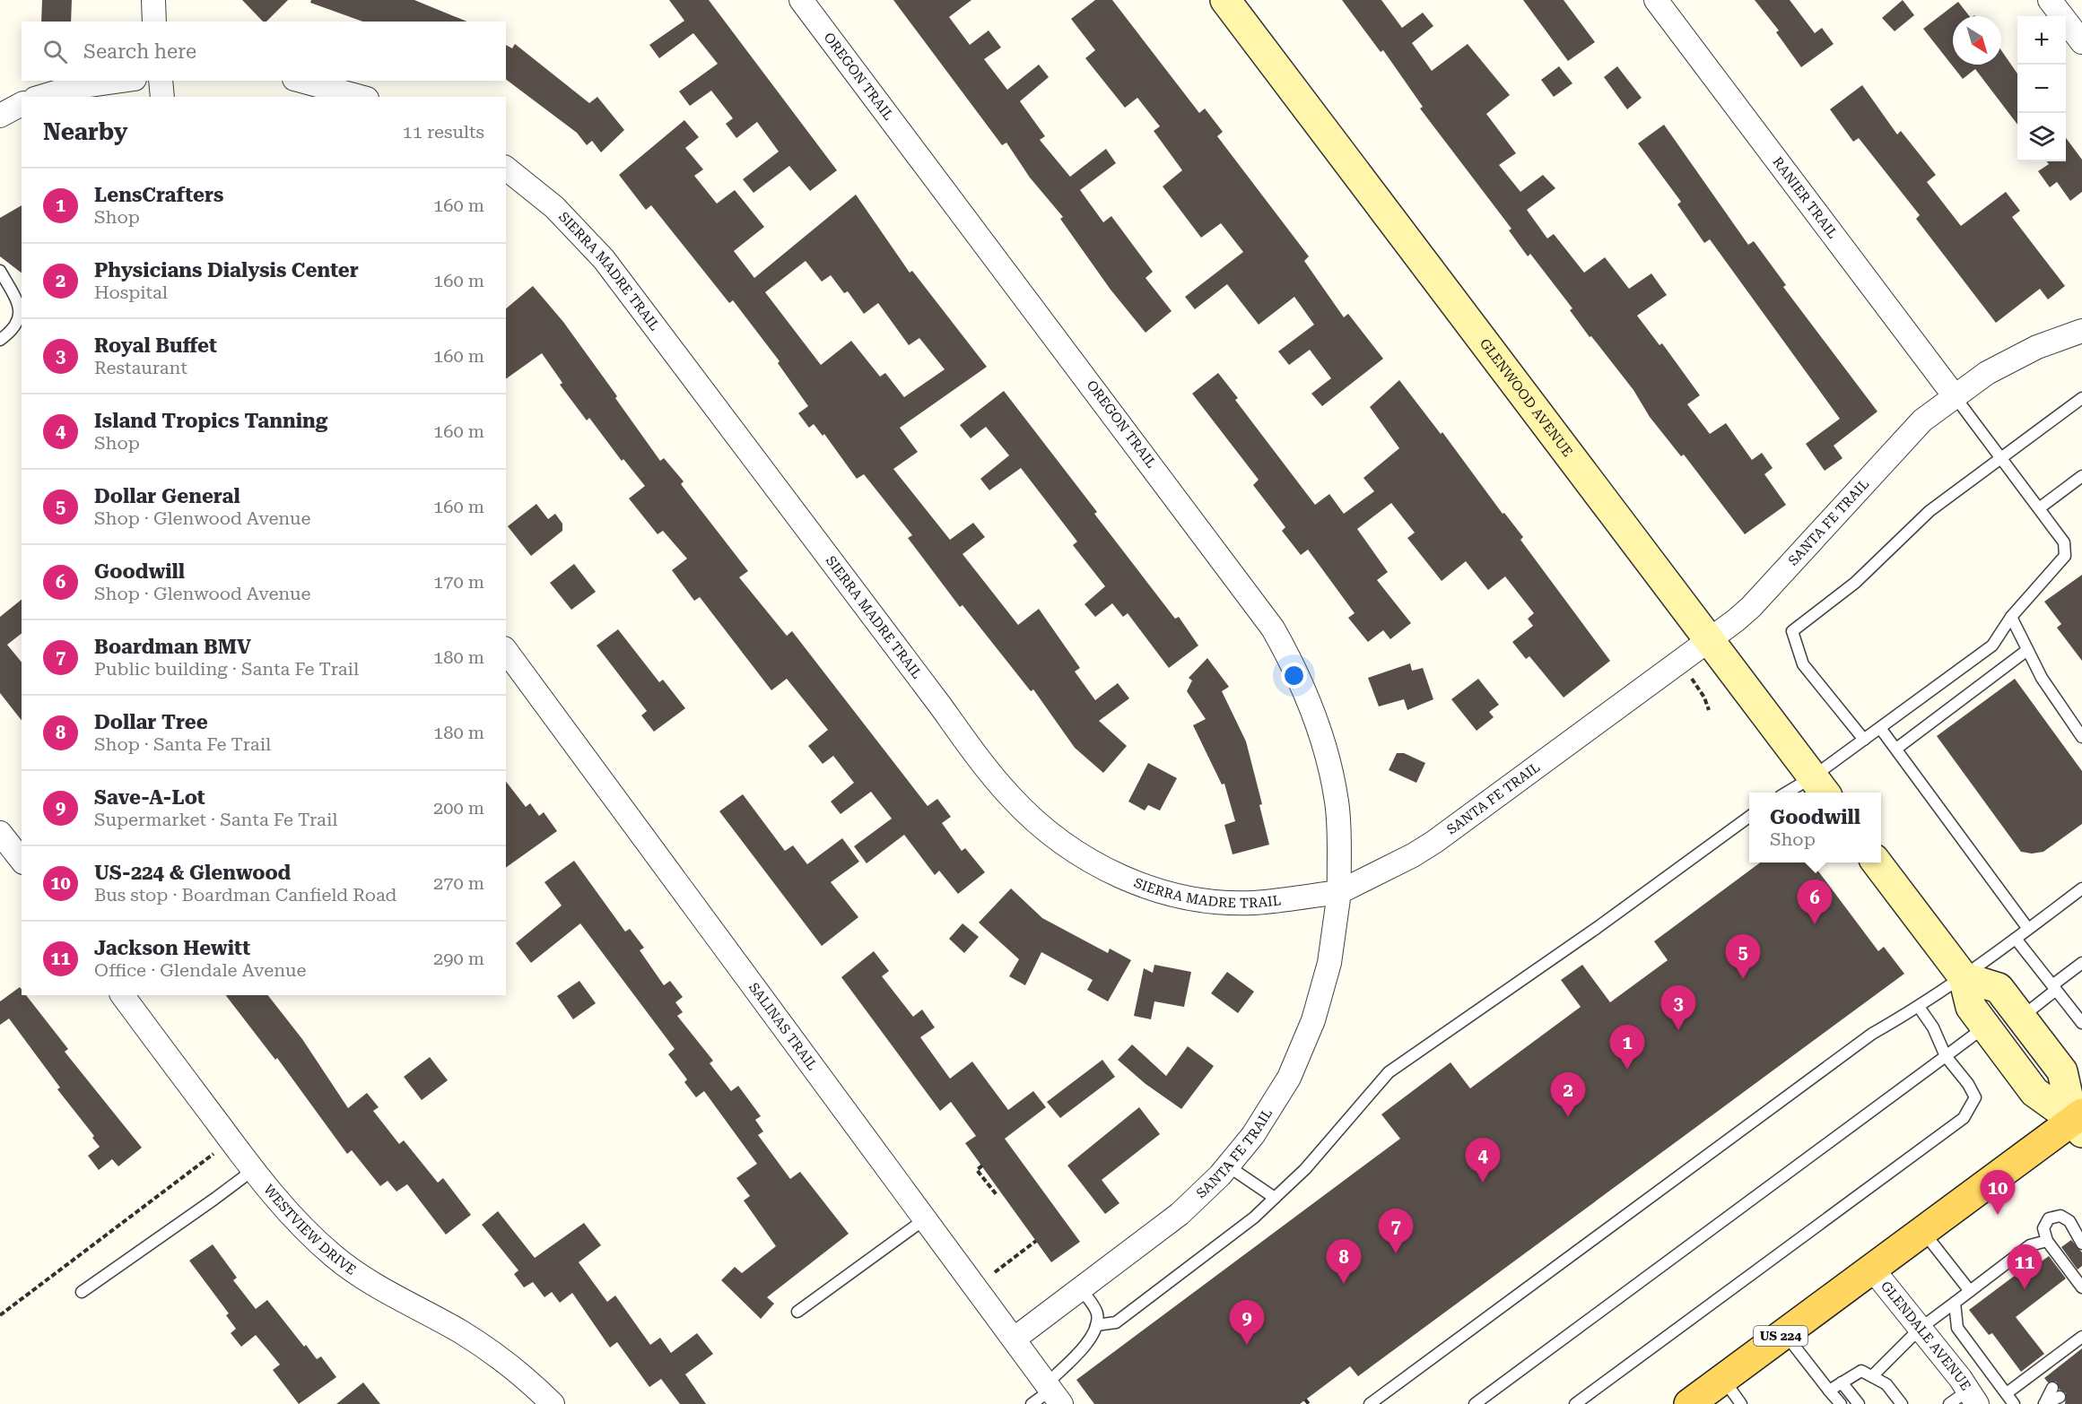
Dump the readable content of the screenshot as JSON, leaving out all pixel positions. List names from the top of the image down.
{
  "streets": {
    "main road": ["US 224"],
    "street": [
      "OREGON TRAIL",
      "RANIER TRAIL",
      "SIERRA MADRE TRAIL",
      "GLENWOOD AVENUE",
      "SANTA FE TRAIL",
      "SALINAS TRAIL",
      "WESTVIEW DRIVE",
      "GLENDALE AVENUE"
    ]
  },
  "crossings": [
    ["OREGON TRAIL", "SIERRA MADRE TRAIL"],
    ["OREGON TRAIL", "SANTA FE TRAIL"],
    ["RANIER TRAIL", "SANTA FE TRAIL"],
    ["SIERRA MADRE TRAIL", "SANTA FE TRAIL"],
    ["GLENWOOD AVENUE", "SANTA FE TRAIL"],
    ["SANTA FE TRAIL", "SALINAS TRAIL"],
    ["US 224", "GLENDALE AVENUE"]
  ],
  "north": "bottom right",
  "page": {
    "map_buttons": ["+", "−"],
    "search": "Search here",
    "heading": ["Nearby", "11 results"],
    "list": [
      {
        "mark": "1",
        "name": "LensCrafters",
        "note": "Shop",
        "value": "160 m"
      },
      {
        "mark": "2",
        "name": "Physicians Dialysis Center",
        "note": "Hospital",
        "value": "160 m"
      },
      {
        "mark": "3",
        "name": "Royal Buffet",
        "note": "Restaurant",
        "value": "160 m"
      },
      {
        "mark": "4",
        "name": "Island Tropics Tanning",
        "note": "Shop",
        "value": "160 m"
      },
      {
        "mark": "5",
        "name": "Dollar General",
        "note": "Shop · Glenwood Avenue",
        "value": "160 m"
      },
      {
        "mark": "6",
        "name": "Goodwill",
        "note": "Shop · Glenwood Avenue",
        "value": "170 m"
      },
      {
        "mark": "7",
        "name": "Boardman BMV",
        "note": "Public building · Santa Fe Trail",
        "value": "180 m"
      },
      {
        "mark": "8",
        "name": "Dollar Tree",
        "note": "Shop · Santa Fe Trail",
        "value": "180 m"
      },
      {
        "mark": "9",
        "name": "Save-A-Lot",
        "note": "Supermarket · Santa Fe Trail",
        "value": "200 m"
      },
      {
        "mark": "10",
        "name": "US-224 & Glenwood",
        "note": "Bus stop · Boardman Canfield Road",
        "value": "270 m"
      },
      {
        "mark": "11",
        "name": "Jackson Hewitt",
        "note": "Office · Glendale Avenue",
        "value": "290 m"
      }
    ],
    "popup": ["Goodwill", "Shop"],
    "pins": [
      "6",
      "5",
      "3",
      "1",
      "2",
      "4",
      "10",
      "7",
      "8",
      "11",
      "9"
    ]
  }
}
